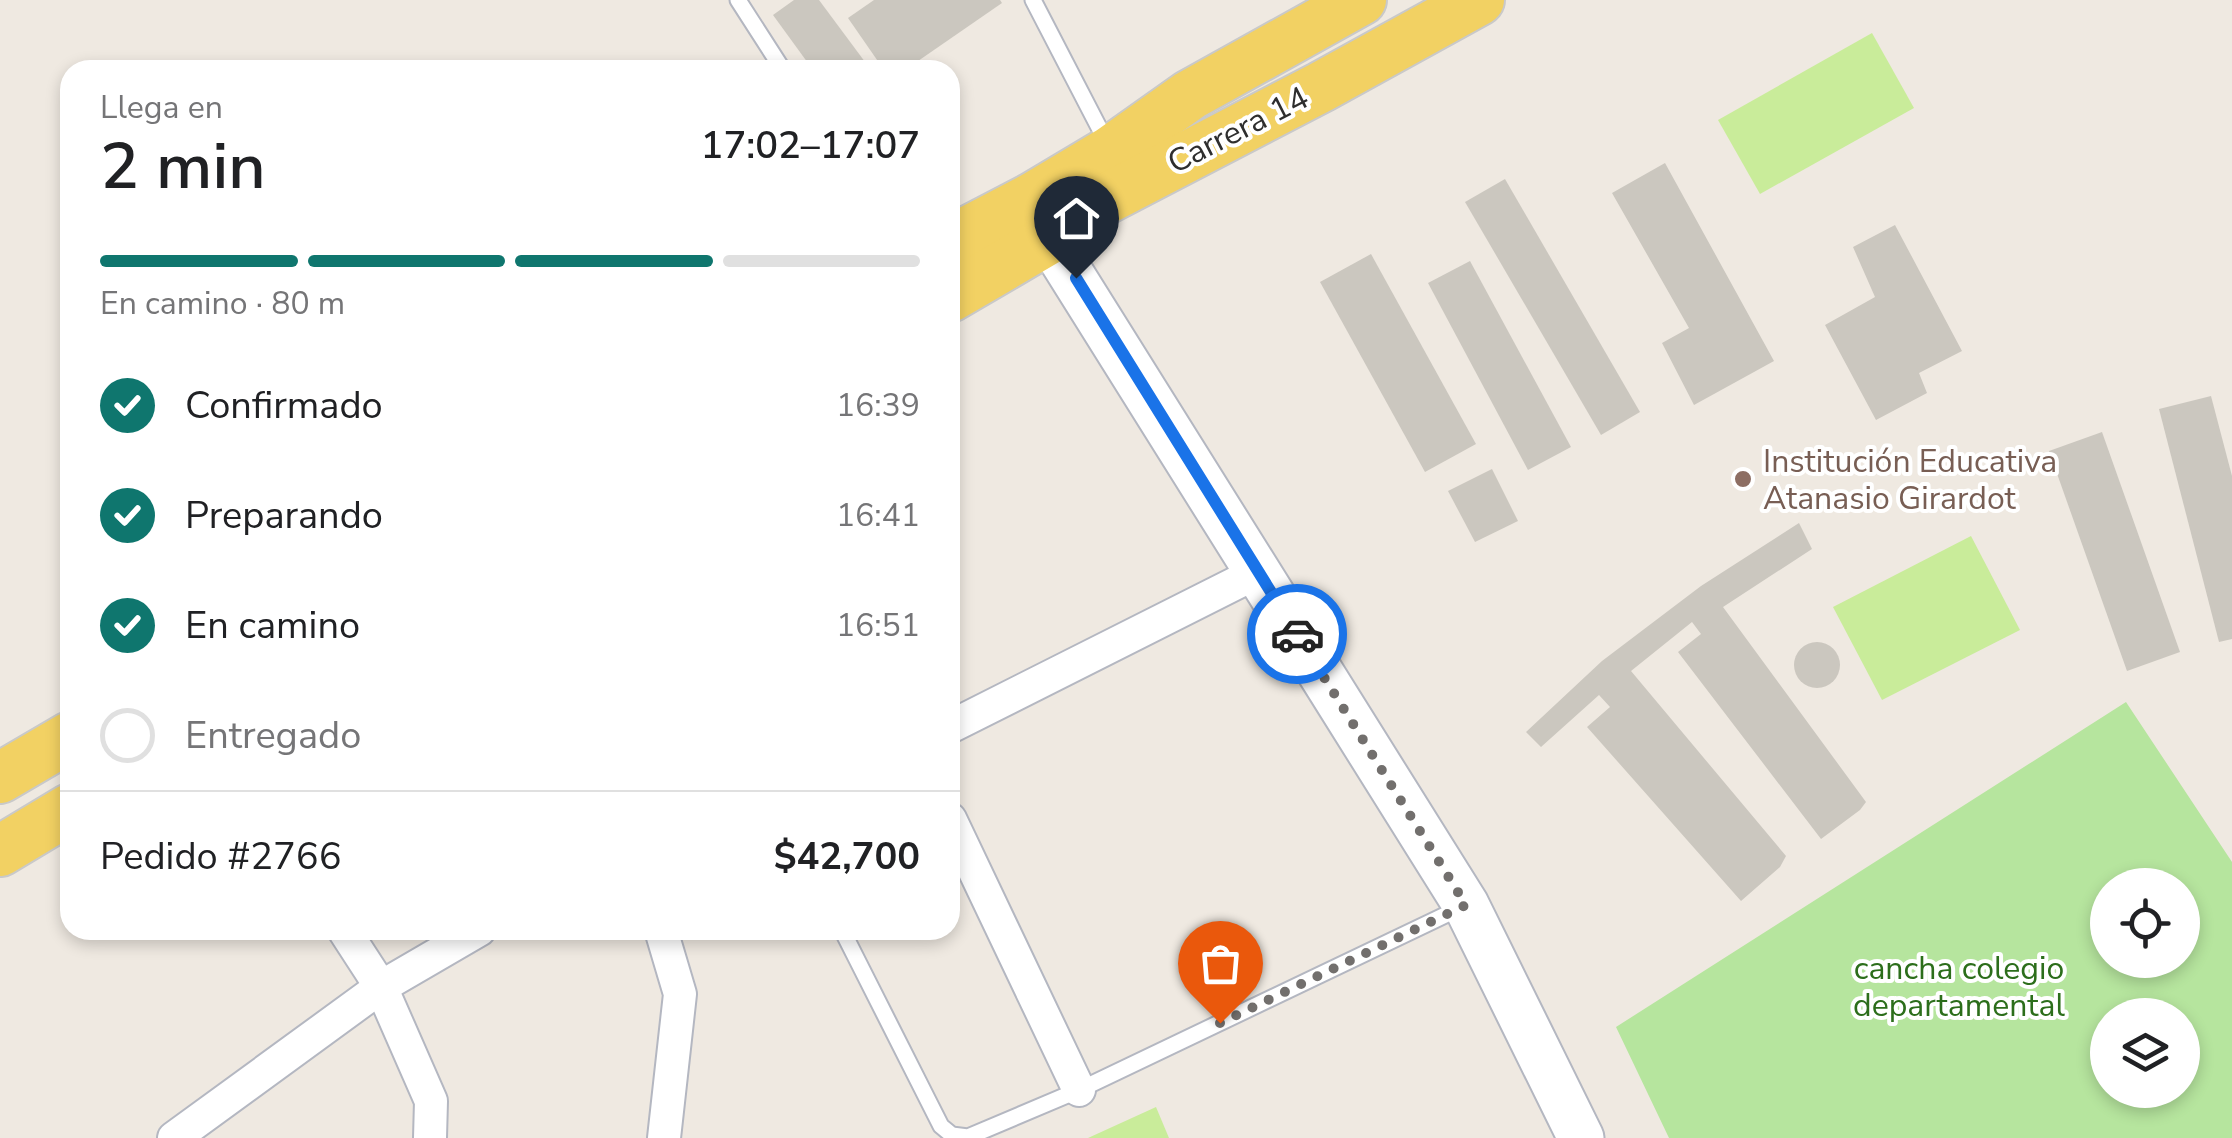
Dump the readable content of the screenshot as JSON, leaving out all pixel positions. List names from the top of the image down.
{
  "streets": {
    "main road": ["Carrera 14"]
  },
  "parks": ["cancha colegio departamental"],
  "places": ["Institución Educativa Atanasio Girardot"],
  "page": {
    "heading": ["2 min", "Llega en", "17:02–17:07"],
    "panel": ["Pedido #2766", "$42,700"],
    "bar": "En camino · 80 m",
    "list": [
      ["Confirmado", "16:39"],
      ["Preparando", "16:41"],
      ["En camino", "16:51"],
      "Entregado"
    ]
  }
}
